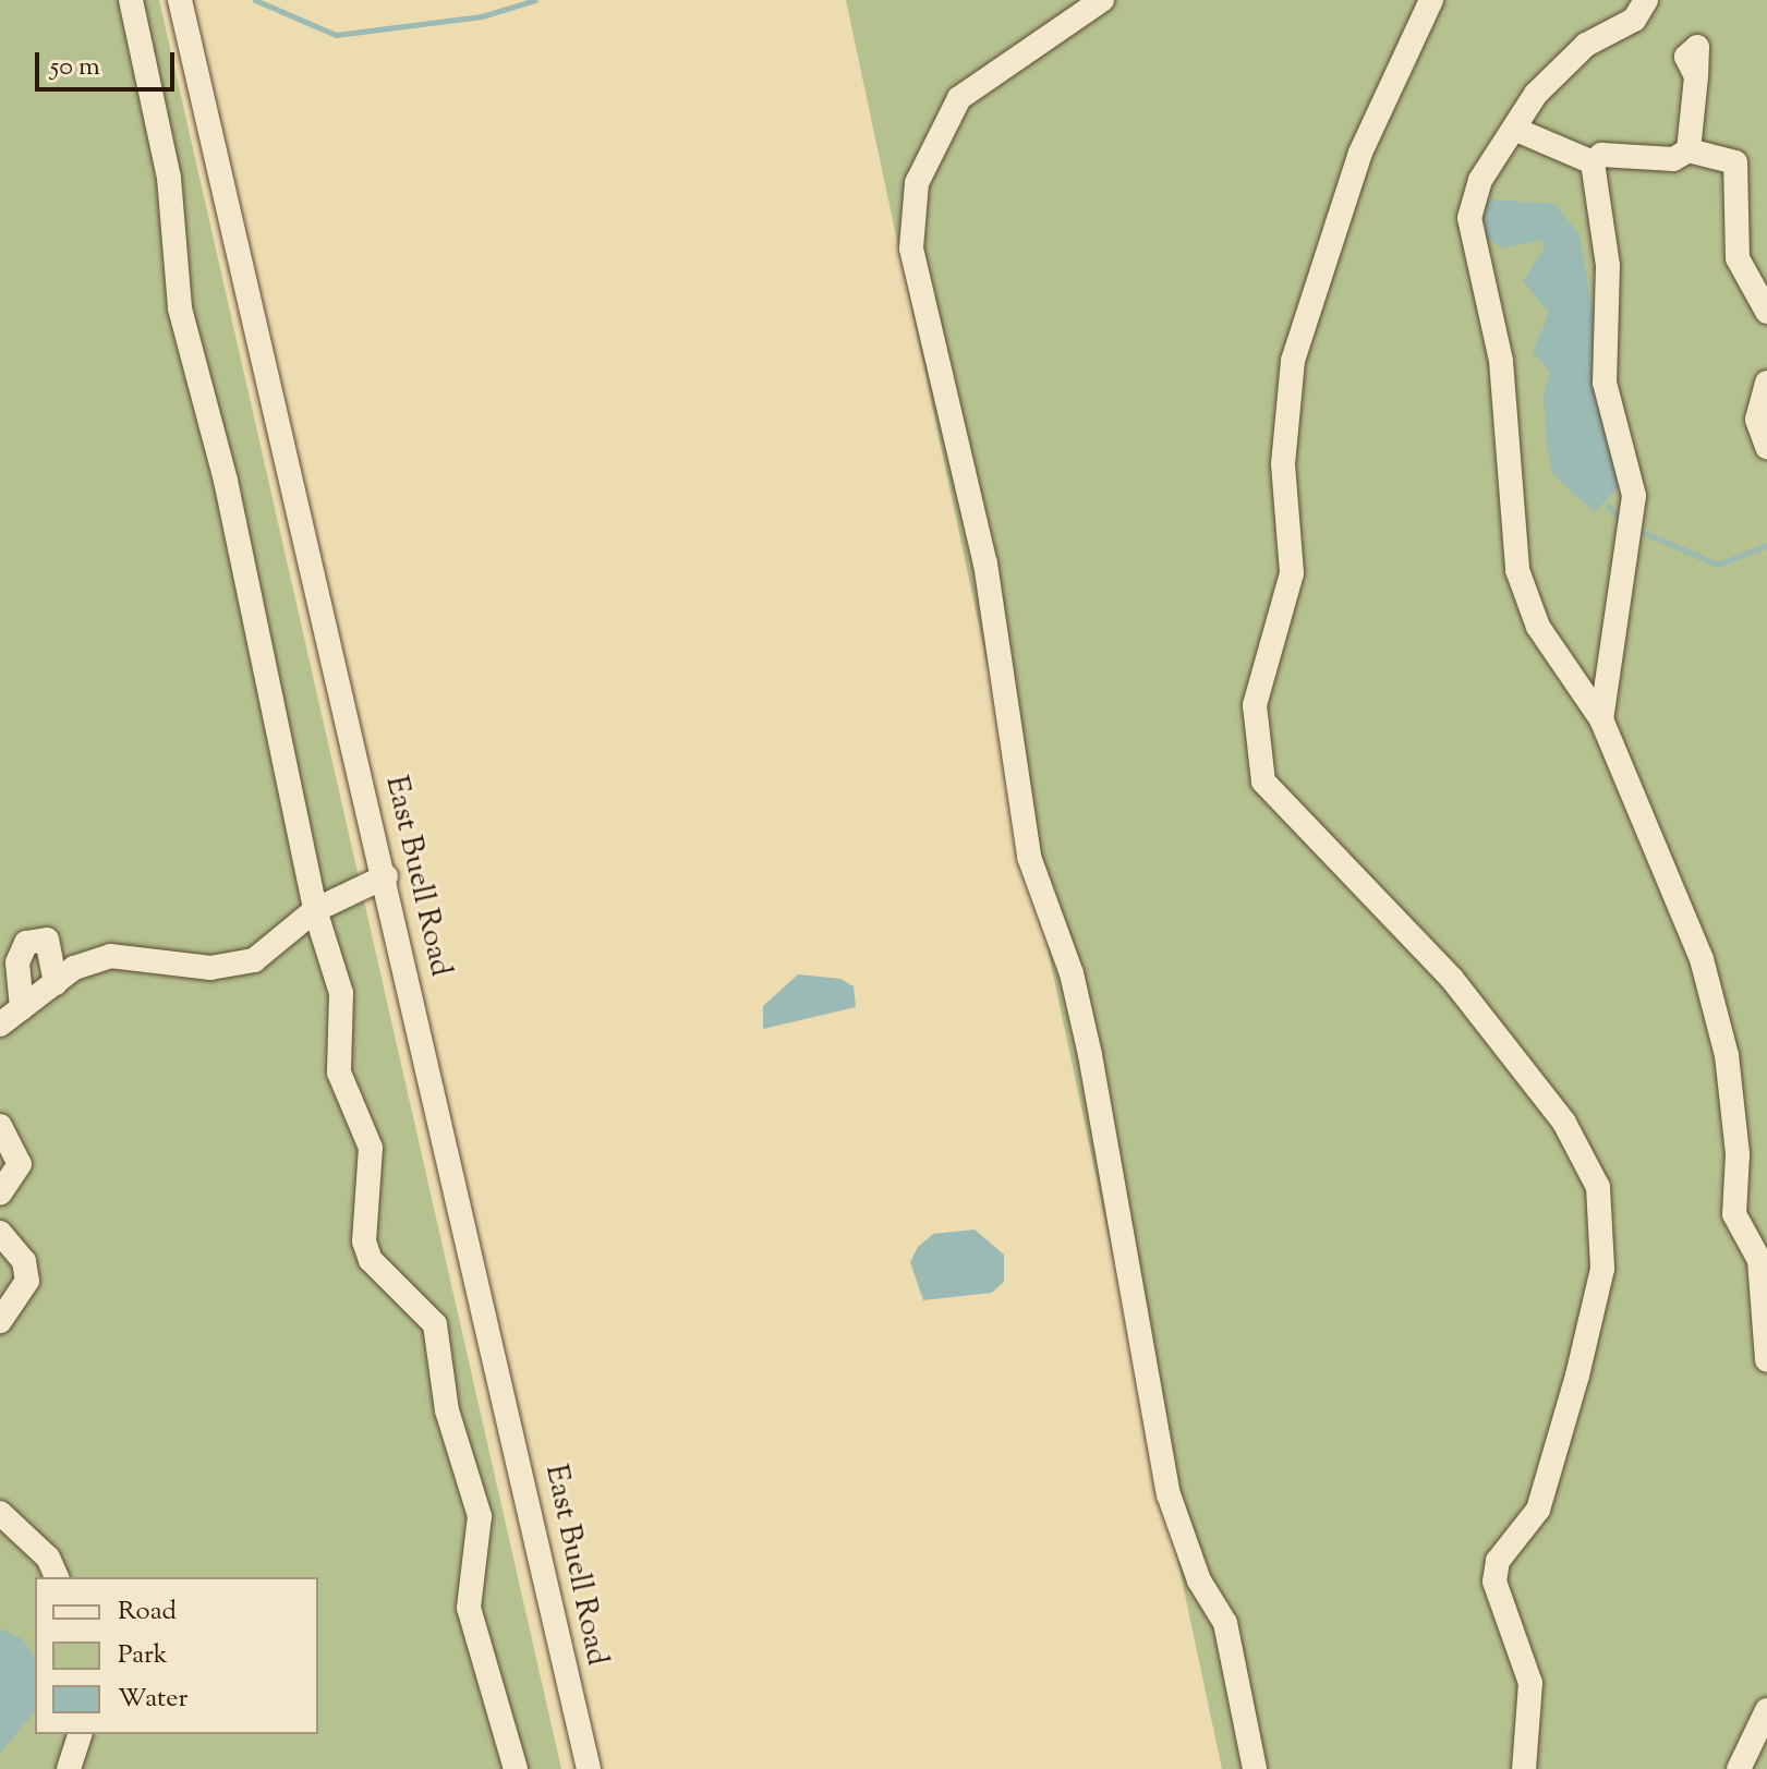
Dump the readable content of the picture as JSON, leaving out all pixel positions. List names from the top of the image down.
{
  "streets": {
    "street": ["East Buell Road"]
  },
  "legend": ["Road", "Park", "Water"],
  "scale_bar": "50 m"
}
